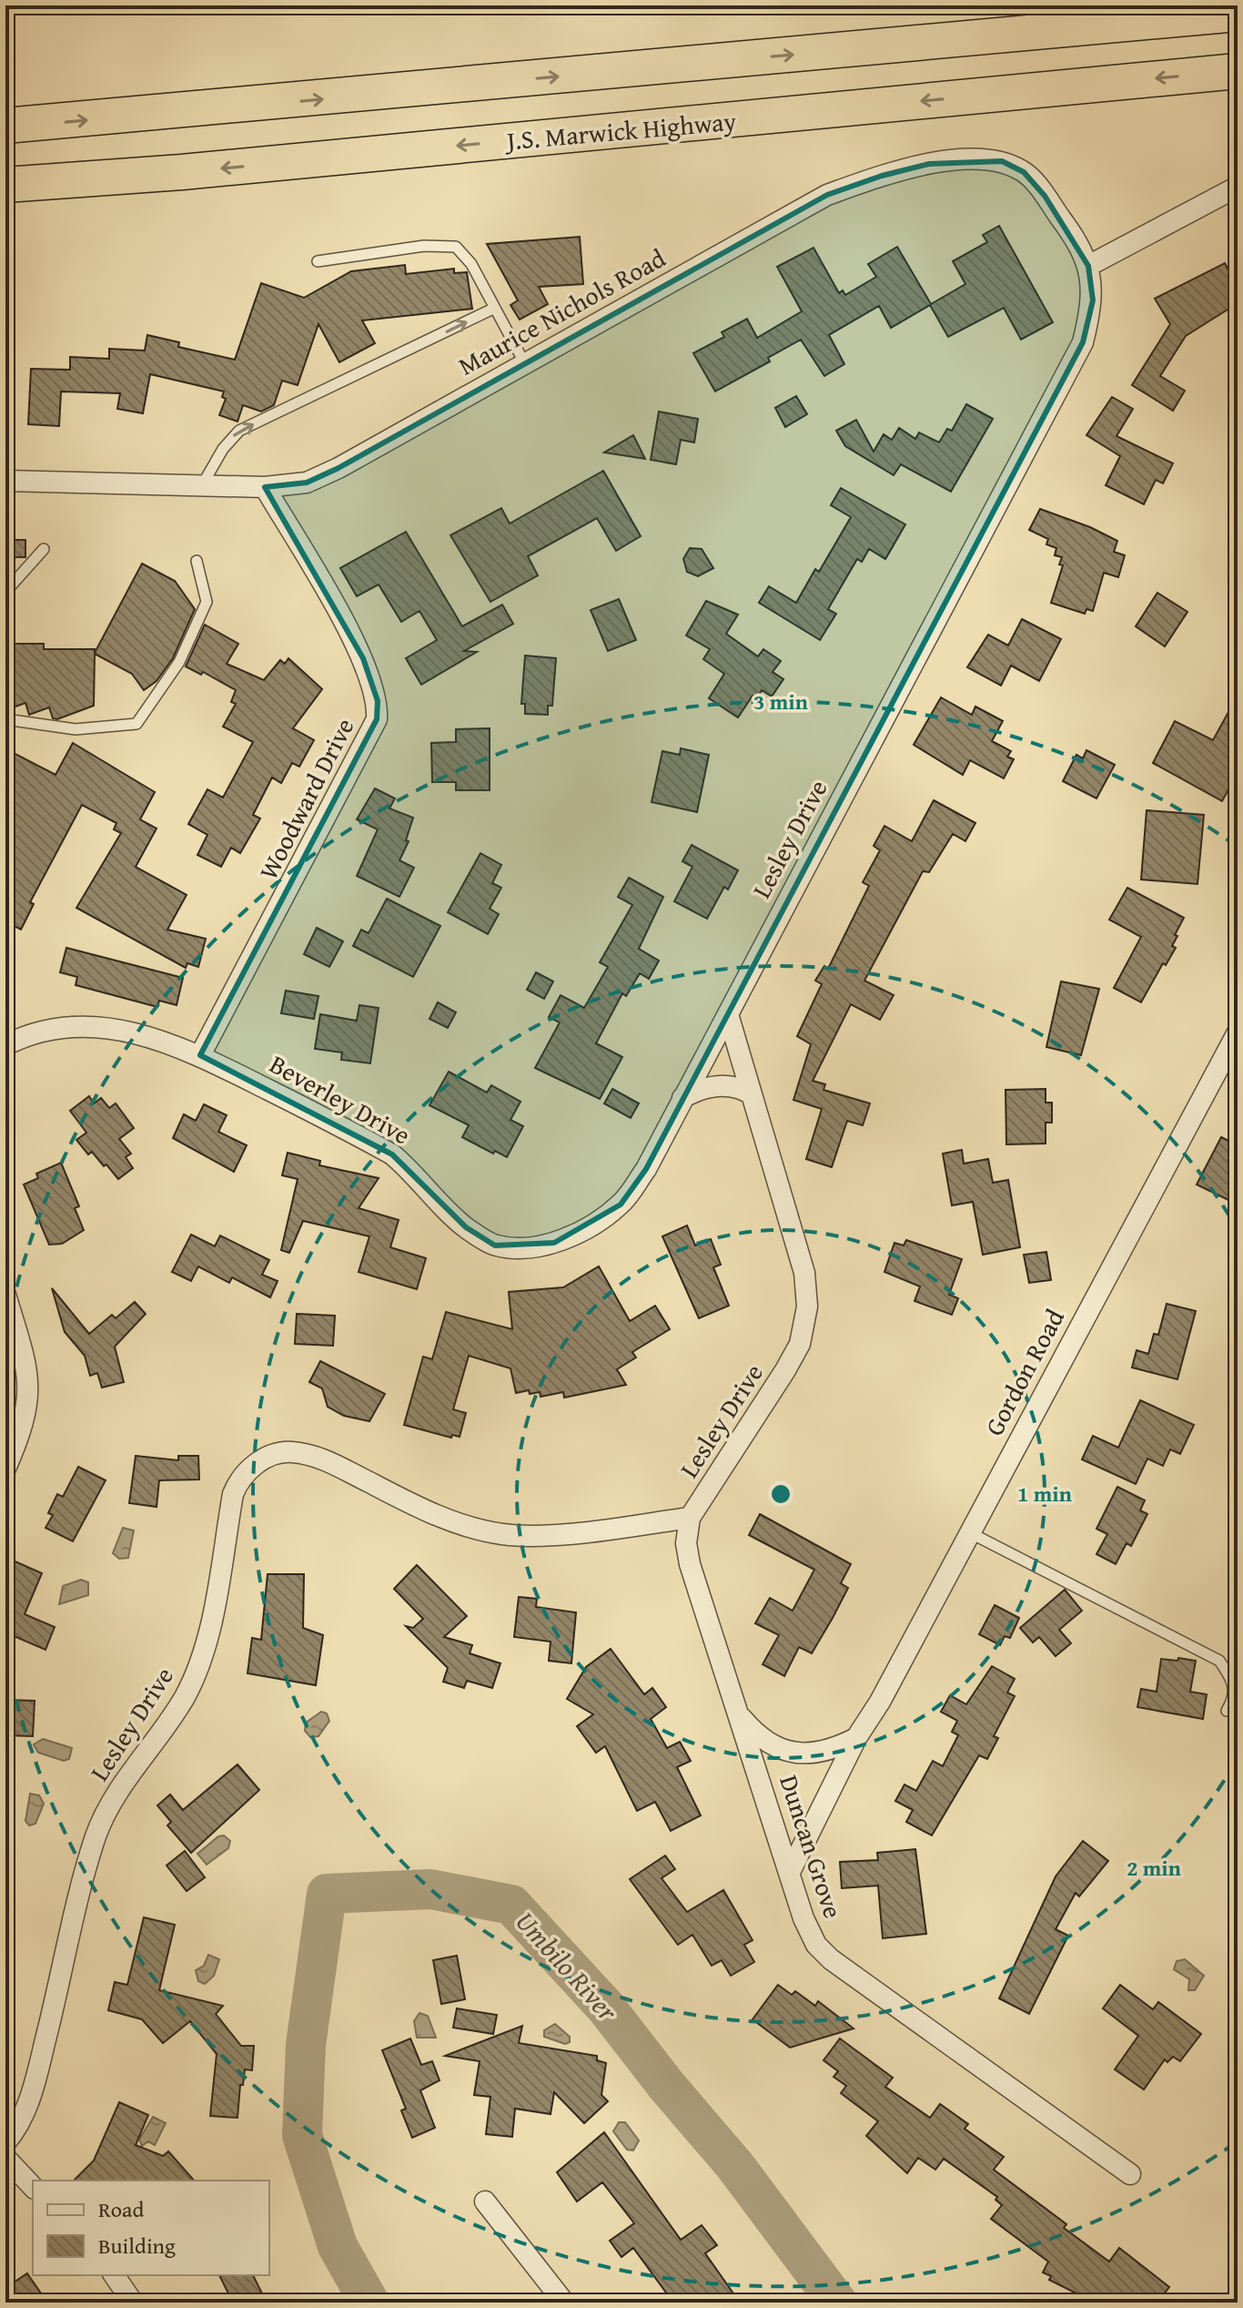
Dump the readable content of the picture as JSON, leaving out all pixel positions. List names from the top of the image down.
{
  "streets": {
    "highway": ["J.S. Marwick Highway"],
    "street": [
      "Maurice Nichols Road",
      "Woodward Drive",
      "Lesley Drive",
      "Beverley Drive",
      "Gordon Road",
      "Duncan Grove"
    ]
  },
  "crossings": [
    ["Maurice Nichols Road", "Woodward Drive"],
    ["Maurice Nichols Road", "Lesley Drive"],
    ["Woodward Drive", "Beverley Drive"],
    ["Lesley Drive", "Beverley Drive"],
    ["Lesley Drive", "Duncan Grove"],
    ["Gordon Road", "Duncan Grove"]
  ],
  "water": ["Umbilo River"],
  "legend": ["Road", "Building"],
  "rings": ["3 min", "1 min", "2 min"]
}
